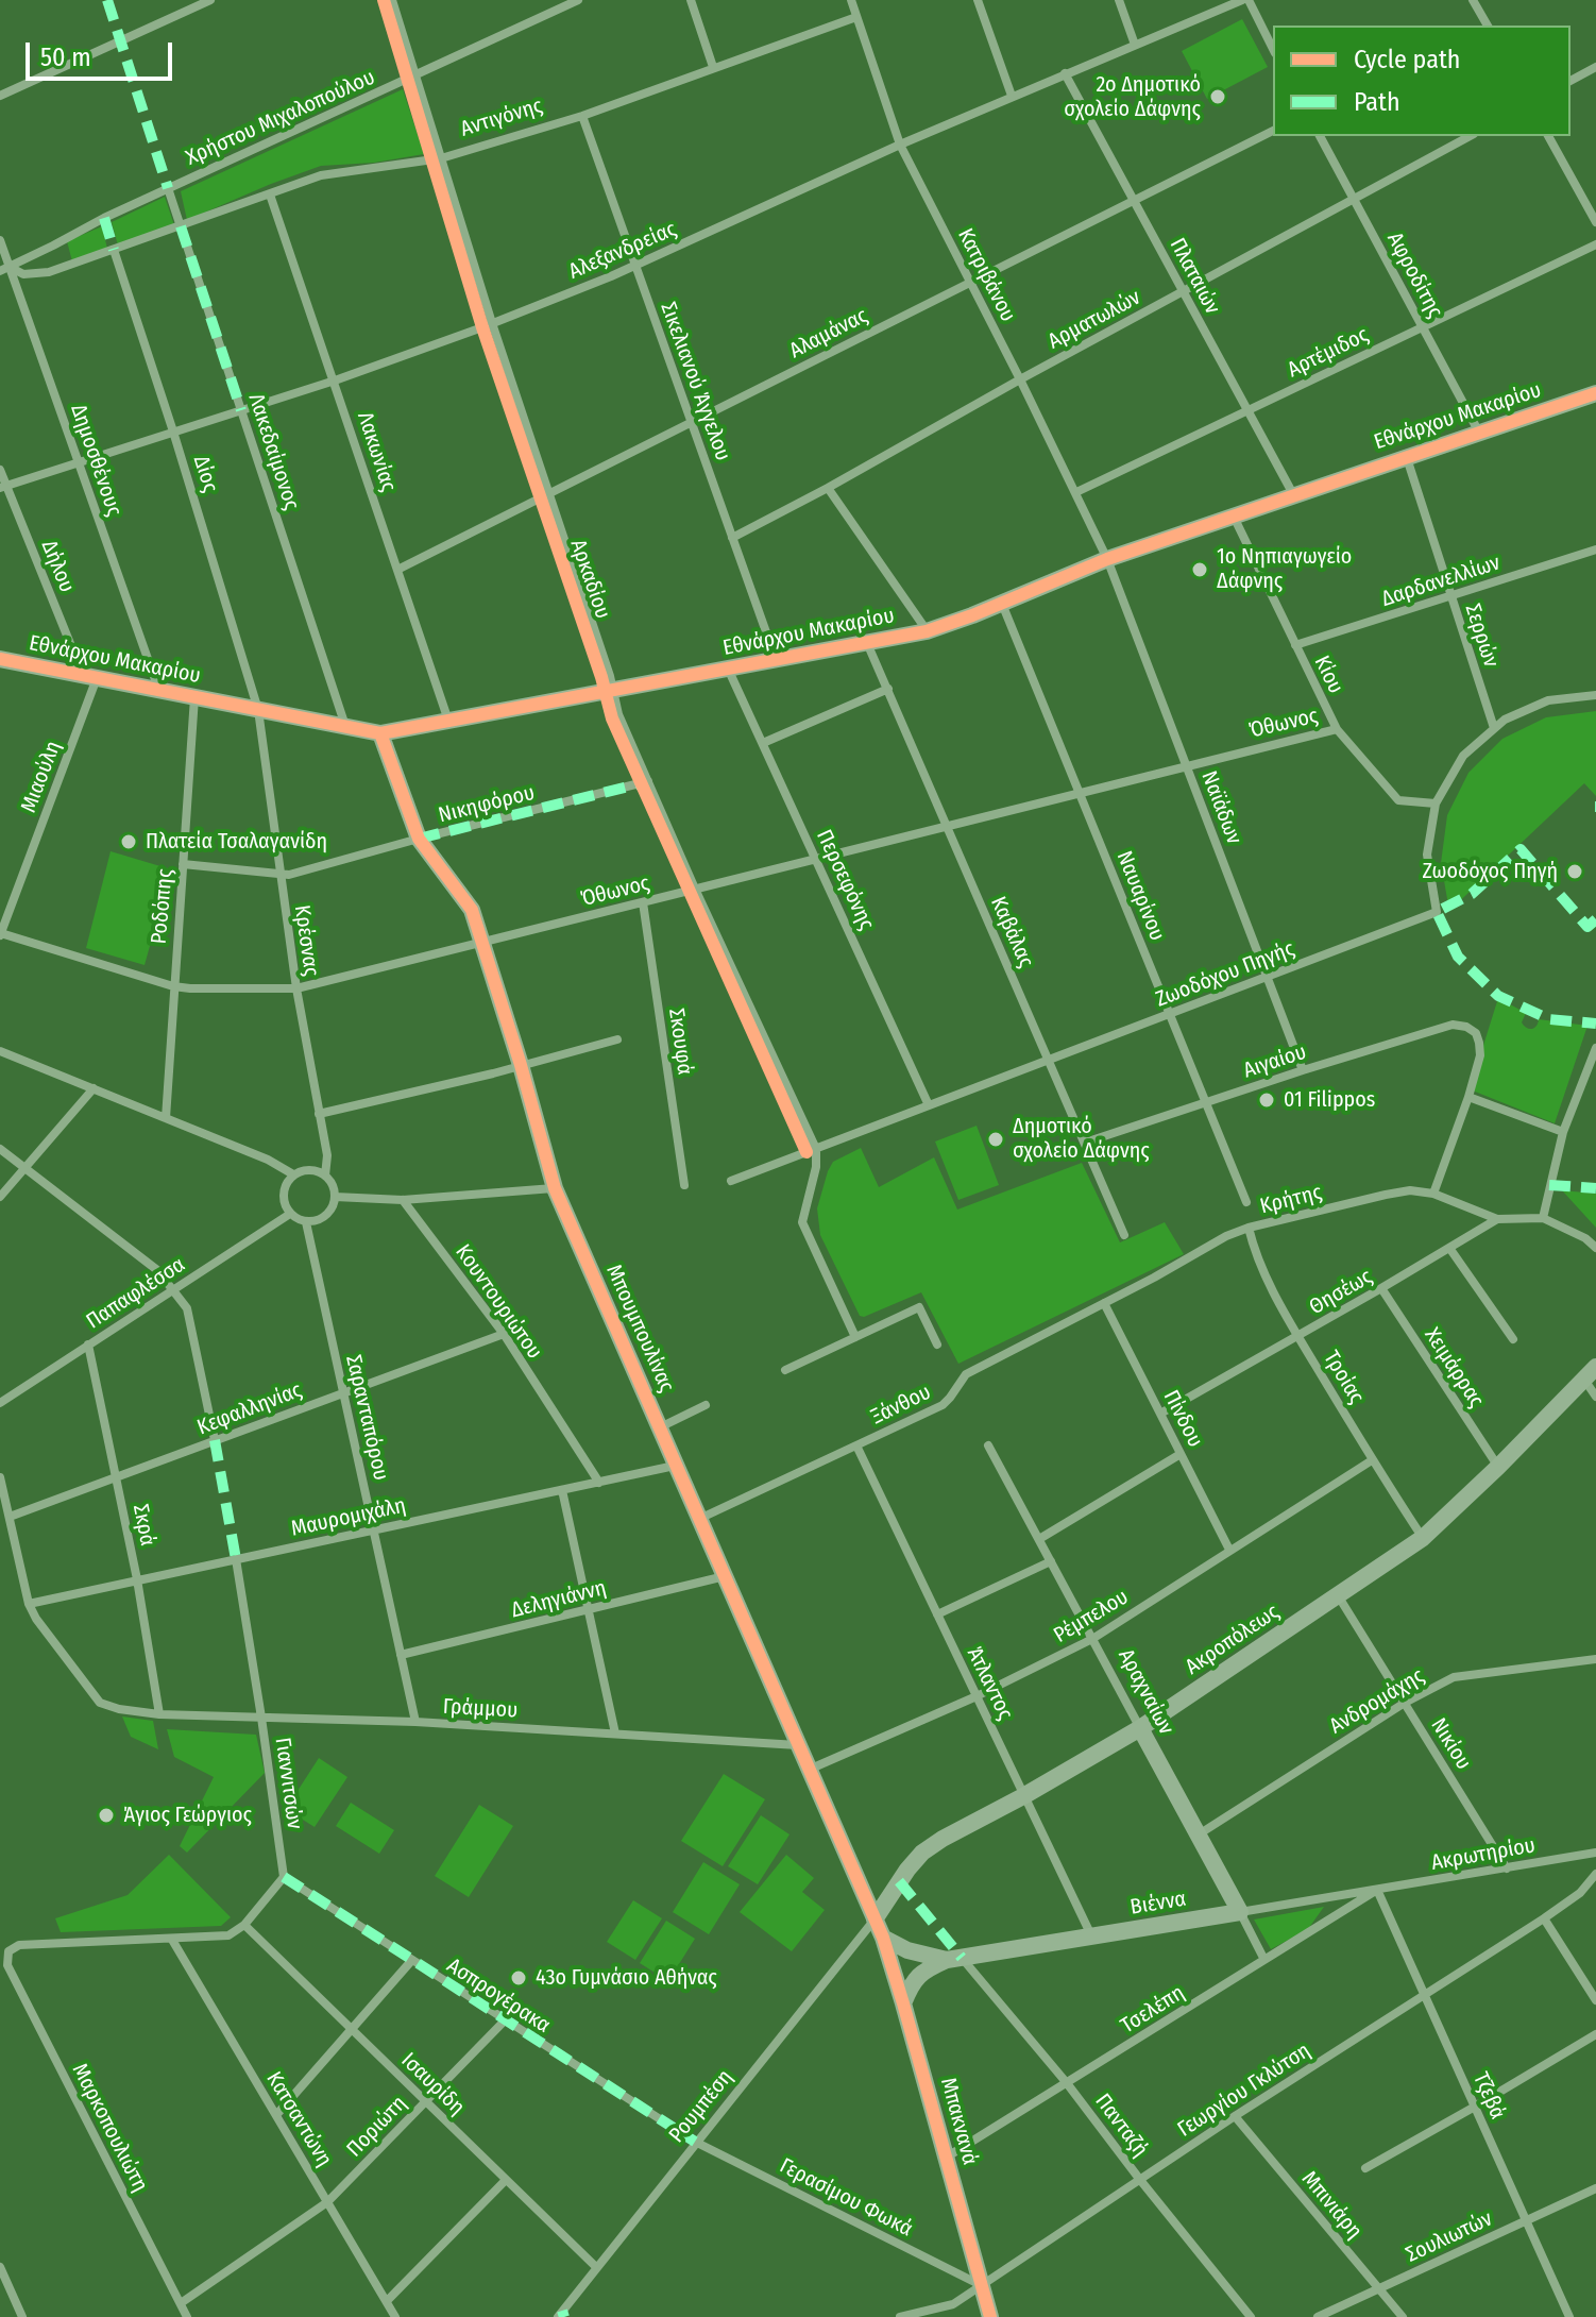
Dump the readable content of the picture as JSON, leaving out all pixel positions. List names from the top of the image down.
{
  "streets": {
    "street": [
      "Χρήστου Μιχαλοπούλου",
      "Αντιγόνης",
      "Αλεξανδρείας",
      "Κατριβάνου",
      "Αφροδίτης",
      "Πλαταιών",
      "Αρματωλών",
      "Αλαμάνας",
      "Αρτέμιδος",
      "Σικελιανού Άγγελου",
      "Εθνάρχου Μακαρίου",
      "Λακεδαίμονος",
      "Λακωνίας",
      "Δημοσθένους",
      "Δίος",
      "Δήλου",
      "Αρκαδίου",
      "Δαρδανελλίων",
      "Σερρών",
      "Κίου",
      "Όθωνος",
      "Μιαούλη",
      "Νικηφόρου",
      "Ναϊάδων",
      "Περσεφόνης",
      "Ναυαρίνου",
      "Ροδόπης",
      "Καβάλας",
      "Κρέσνας",
      "Ζωοδόχου Πηγής",
      "Σκουφά",
      "Αιγαίου",
      "Κρήτης",
      "Θησέως",
      "Παπαφλέσσα",
      "Κουντουριώτου",
      "Μπουμπουλίνας",
      "Χειμάρρας",
      "Τροίας",
      "Ξάνθου",
      "Κεφαλληνίας",
      "Σαρανταπόρου",
      "Πίνδου",
      "Μαυρομιχάλη",
      "Σκρά",
      "Δεληγιάννη",
      "Ρέμπελου",
      "Ακροπόλεως",
      "Άτλαντος",
      "Αραχναίων",
      "Ανδρομάχης",
      "Γράμμου",
      "Νικίου",
      "Γιαννιτσών",
      "Ακρωτηρίου",
      "Βιέννα",
      "Ασπρογέρακα",
      "Τσελέπη",
      "Ισαυρίδη",
      "Γεωργίου Γκλύτση",
      "Τζεβά",
      "Ρουμπέση",
      "Κατσαντώνη",
      "Μπακνανά",
      "Πανταζή",
      "Ποριώτη",
      "Μαρκοπουλιώτη",
      "Γερασίμου Φωκά",
      "Μπινιάρη",
      "Σουλιωτών"
    ]
  },
  "crossings": [
    ["Χρήστου Μιχαλοπούλου", "Αντιγόνης"],
    ["Χρήστου Μιχαλοπούλου", "Λακεδαίμονος"],
    ["Χρήστου Μιχαλοπούλου", "Δημοσθένους"],
    ["Χρήστου Μιχαλοπούλου", "Αρκαδίου"],
    ["Αντιγόνης", "Κατριβάνου"],
    ["Αντιγόνης", "Σικελιανού Άγγελου"],
    ["Αντιγόνης", "Λακεδαίμονος"],
    ["Αντιγόνης", "Λακωνίας"],
    ["Αντιγόνης", "Δημοσθένους"],
    ["Αντιγόνης", "Δίος"],
    ["Αντιγόνης", "Αρκαδίου"],
    ["Αλεξανδρείας", "Κατριβάνου"],
    ["Αλεξανδρείας", "Πλαταιών"],
    ["Αλεξανδρείας", "Σικελιανού Άγγελου"],
    ["Αλεξανδρείας", "Λακεδαίμονος"],
    ["Αλεξανδρείας", "Λακωνίας"],
    ["Αλεξανδρείας", "Δημοσθένους"],
    ["Αλεξανδρείας", "Δίος"],
    ["Αλεξανδρείας", "Δήλου"],
    ["Αλεξανδρείας", "Αρκαδίου"],
    ["Κατριβάνου", "Αρματωλών"],
    ["Κατριβάνου", "Αλαμάνας"],
    ["Κατριβάνου", "Αρτέμιδος"],
    ["Κατριβάνου", "Εθνάρχου Μακαρίου"],
    ["Κατριβάνου", "Ναϊάδων"],
    ["Αφροδίτης", "Αρματωλών"],
    ["Αφροδίτης", "Αρτέμιδος"],
    ["Αφροδίτης", "Εθνάρχου Μακαρίου"],
    ["Πλαταιών", "Αρματωλών"],
    ["Πλαταιών", "Αλαμάνας"],
    ["Πλαταιών", "Αρτέμιδος"],
    ["Πλαταιών", "Εθνάρχου Μακαρίου"],
    ["Αρματωλών", "Σικελιανού Άγγελου"],
    ["Αλαμάνας", "Σικελιανού Άγγελου"],
    ["Αλαμάνας", "Λακωνίας"],
    ["Αλαμάνας", "Αρκαδίου"],
    ["Σικελιανού Άγγελου", "Εθνάρχου Μακαρίου"],
    ["Εθνάρχου Μακαρίου", "Λακεδαίμονος"],
    ["Εθνάρχου Μακαρίου", "Λακωνίας"],
    ["Εθνάρχου Μακαρίου", "Δημοσθένους"],
    ["Εθνάρχου Μακαρίου", "Δίος"],
    ["Εθνάρχου Μακαρίου", "Δήλου"],
    ["Εθνάρχου Μακαρίου", "Αρκαδίου"],
    ["Εθνάρχου Μακαρίου", "Σερρών"],
    ["Εθνάρχου Μακαρίου", "Κίου"],
    ["Εθνάρχου Μακαρίου", "Μιαούλη"],
    ["Εθνάρχου Μακαρίου", "Ναϊάδων"],
    ["Εθνάρχου Μακαρίου", "Περσεφόνης"],
    ["Εθνάρχου Μακαρίου", "Ναυαρίνου"],
    ["Εθνάρχου Μακαρίου", "Ροδόπης"],
    ["Εθνάρχου Μακαρίου", "Καβάλας"],
    ["Εθνάρχου Μακαρίου", "Κρέσνας"],
    ["Εθνάρχου Μακαρίου", "Μπουμπουλίνας"],
    ["Δίος", "Κρέσνας"],
    ["Δήλου", "Μιαούλη"],
    ["Αρκαδίου", "Όθωνος"],
    ["Αρκαδίου", "Νικηφόρου"],
    ["Αρκαδίου", "Ζωοδόχου Πηγής"],
    ["Δαρδανελλίων", "Σερρών"],
    ["Δαρδανελλίων", "Κίου"],
    ["Σερρών", "Ζωοδόχου Πηγής"],
    ["Κίου", "Όθωνος"],
    ["Κίου", "Ζωοδόχου Πηγής"],
    ["Όθωνος", "Μιαούλη"],
    ["Όθωνος", "Ναϊάδων"],
    ["Όθωνος", "Περσεφόνης"],
    ["Όθωνος", "Ναυαρίνου"],
    ["Όθωνος", "Ροδόπης"],
    ["Όθωνος", "Καβάλας"],
    ["Όθωνος", "Κρέσνας"],
    ["Όθωνος", "Σκουφά"],
    ["Όθωνος", "Μπουμπουλίνας"],
    ["Νικηφόρου", "Ροδόπης"],
    ["Νικηφόρου", "Κρέσνας"],
    ["Νικηφόρου", "Μπουμπουλίνας"],
    ["Ναϊάδων", "Ζωοδόχου Πηγής"],
    ["Ναϊάδων", "Αιγαίου"],
    ["Περσεφόνης", "Ζωοδόχου Πηγής"],
    ["Ναυαρίνου", "Ζωοδόχου Πηγής"],
    ["Ναυαρίνου", "Αιγαίου"],
    ["Καβάλας", "Ζωοδόχου Πηγής"],
    ["Καβάλας", "Αιγαίου"],
    ["Κρέσνας", "Παπαφλέσσα"],
    ["Κρέσνας", "Σαρανταπόρου"],
    ["Κρήτης", "Θησέως"],
    ["Κρήτης", "Τροίας"],
    ["Κρήτης", "Ξάνθου"],
    ["Κρήτης", "Πίνδου"],
    ["Θησέως", "Χειμάρρας"],
    ["Θησέως", "Τροίας"],
    ["Θησέως", "Πίνδου"],
    ["Παπαφλέσσα", "Σαρανταπόρου"],
    ["Παπαφλέσσα", "Σκρά"],
    ["Κουντουριώτου", "Κεφαλληνίας"],
    ["Κουντουριώτου", "Μαυρομιχάλη"],
    ["Μπουμπουλίνας", "Ξάνθου"],
    ["Μπουμπουλίνας", "Μαυρομιχάλη"],
    ["Μπουμπουλίνας", "Δεληγιάννη"],
    ["Μπουμπουλίνας", "Ρέμπελου"],
    ["Μπουμπουλίνας", "Ακροπόλεως"],
    ["Μπουμπουλίνας", "Γράμμου"],
    ["Μπουμπουλίνας", "Βιέννα"],
    ["Μπουμπουλίνας", "Ρουμπέση"],
    ["Μπουμπουλίνας", "Μπακνανά"],
    ["Χειμάρρας", "Ακροπόλεως"],
    ["Τροίας", "Ρέμπελου"],
    ["Τροίας", "Ακροπόλεως"],
    ["Ξάνθου", "Πίνδου"],
    ["Ξάνθου", "Άτλαντος"],
    ["Κεφαλληνίας", "Σαρανταπόρου"],
    ["Κεφαλληνίας", "Σκρά"],
    ["Σαρανταπόρου", "Μαυρομιχάλη"],
    ["Σαρανταπόρου", "Δεληγιάννη"],
    ["Σαρανταπόρου", "Γράμμου"],
    ["Πίνδου", "Ρέμπελου"],
    ["Μαυρομιχάλη", "Σκρά"],
    ["Μαυρομιχάλη", "Γράμμου"],
    ["Μαυρομιχάλη", "Γιαννιτσών"],
    ["Σκρά", "Γράμμου"],
    ["Ρέμπελου", "Άτλαντος"],
    ["Ρέμπελου", "Αραχναίων"],
    ["Ακροπόλεως", "Άτλαντος"],
    ["Ακροπόλεως", "Αραχναίων"],
    ["Ακροπόλεως", "Νικίου"],
    ["Ακροπόλεως", "Ρουμπέση"],
    ["Άτλαντος", "Βιέννα"],
    ["Αραχναίων", "Ανδρομάχης"],
    ["Αραχναίων", "Βιέννα"],
    ["Αραχναίων", "Τσελέπη"],
    ["Ανδρομάχης", "Νικίου"],
    ["Γράμμου", "Γιαννιτσών"],
    ["Νικίου", "Ακρωτηρίου"],
    ["Γιαννιτσών", "Ασπρογέρακα"],
    ["Ακρωτηρίου", "Βιέννα"],
    ["Ακρωτηρίου", "Τσελέπη"],
    ["Ακρωτηρίου", "Τζεβά"],
    ["Βιέννα", "Τσελέπη"],
    ["Βιέννα", "Τζεβά"],
    ["Βιέννα", "Μπακνανά"],
    ["Βιέννα", "Πανταζή"],
    ["Ασπρογέρακα", "Ρουμπέση"],
    ["Ασπρογέρακα", "Ποριώτη"],
    ["Ασπρογέρακα", "Γερασίμου Φωκά"],
    ["Τσελέπη", "Τζεβά"],
    ["Τσελέπη", "Μπακνανά"],
    ["Τσελέπη", "Πανταζή"],
    ["Ισαυρίδη", "Ρουμπέση"],
    ["Ισαυρίδη", "Ποριώτη"],
    ["Γεωργίου Γκλύτση", "Τζεβά"],
    ["Γεωργίου Γκλύτση", "Μπακνανά"],
    ["Γεωργίου Γκλύτση", "Πανταζή"],
    ["Γεωργίου Γκλύτση", "Γερασίμου Φωκά"],
    ["Γεωργίου Γκλύτση", "Μπινιάρη"],
    ["Τζεβά", "Σουλιωτών"],
    ["Ρουμπέση", "Γερασίμου Φωκά"],
    ["Κατσαντώνη", "Ποριώτη"],
    ["Κατσαντώνη", "Μαρκοπουλιώτη"],
    ["Μπακνανά", "Γερασίμου Φωκά"],
    ["Ποριώτη", "Μαρκοπουλιώτη"],
    ["Μπινιάρη", "Σουλιωτών"]
  ],
  "places": [
    "2ο Δημοτικό σχολείο Δάφνης",
    "1ο Νηπιαγωγείο Δάφνης",
    "Πλατεία Τσαλαγανίδη",
    "Ζωοδόχος Πηγή",
    "01 Filippos",
    "Δημοτικό σχολείο Δάφνης",
    "Άγιος Γεώργιος",
    "43ο Γυμνάσιο Αθήνας"
  ],
  "legend": ["Cycle path", "Path"],
  "scale_bar": "50 m"
}
